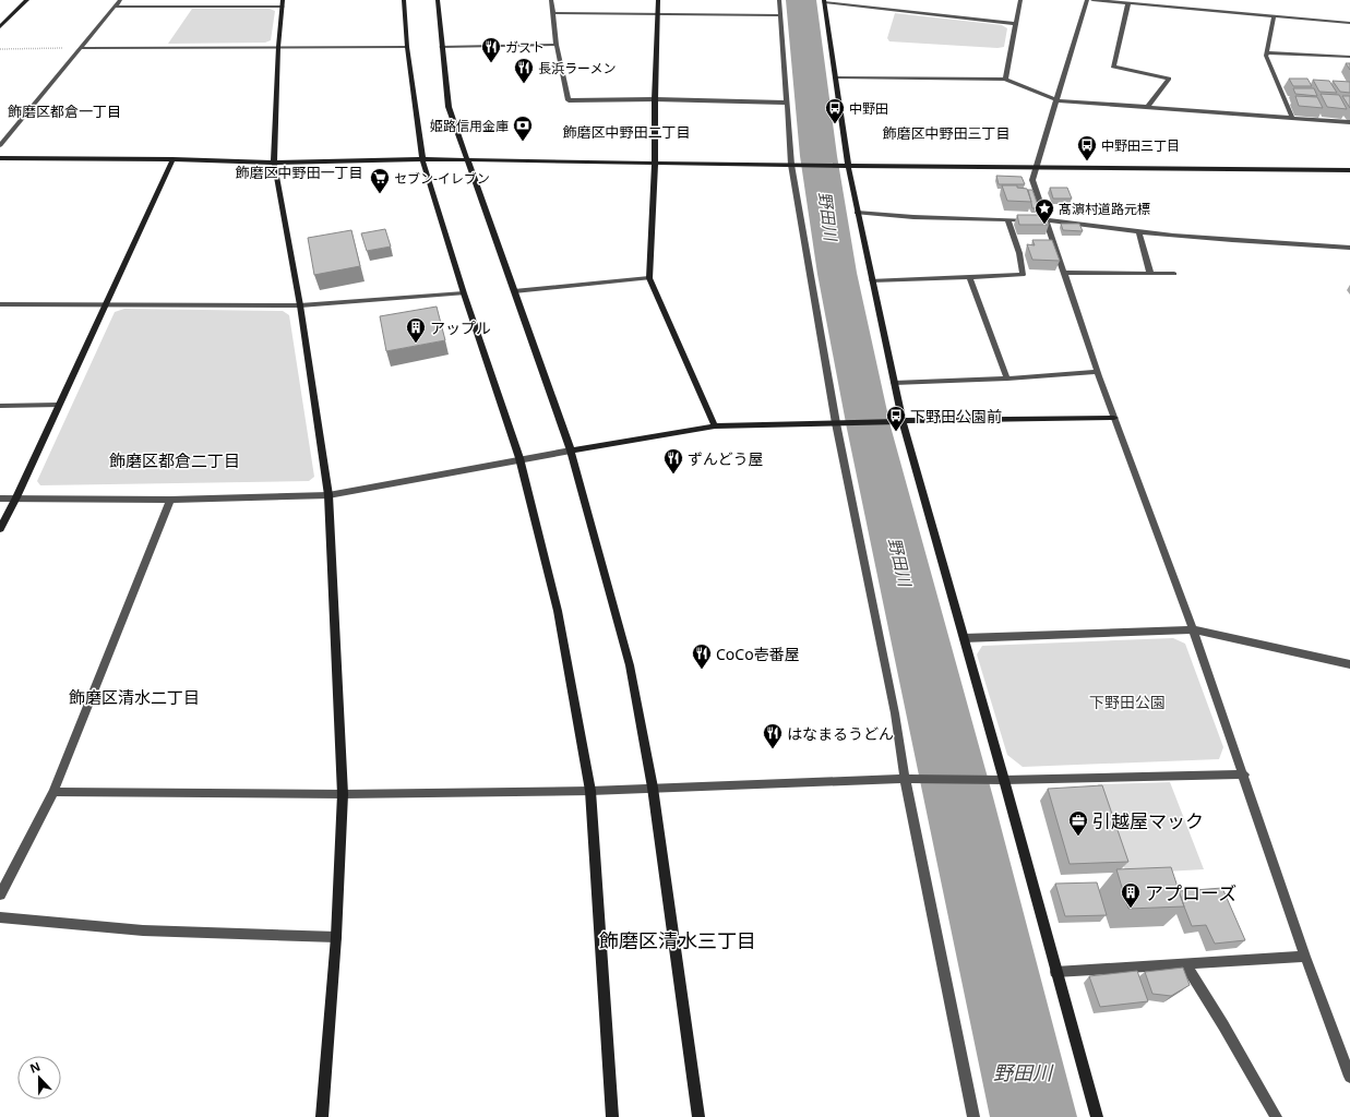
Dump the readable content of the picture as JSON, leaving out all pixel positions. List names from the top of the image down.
{
  "districts": [
    "飾磨区都倉一丁目",
    "飾磨区中野田二丁目",
    "飾磨区中野田三丁目",
    "飾磨区中野田一丁目",
    "飾磨区都倉二丁目",
    "飾磨区清水二丁目",
    "飾磨区清水三丁目"
  ],
  "water": ["野田川"],
  "parks": ["下野田公園"],
  "places": {
    "restaurant": [
      "ガスト",
      "長浜ラーメン",
      "ずんどう屋",
      "CoCo壱番屋",
      "はなまるうどん"
    ],
    "bus stop": ["中野田", "中野田三丁目", "下野田公園前"],
    "bank": ["姫路信用金庫"],
    "supermarket": ["セブン-イレブン"],
    "place": ["髙濵村道路元標"],
    "building": ["アップル", "アプローズ"],
    "office": ["引越屋マック"]
  },
  "north": "top"
}
